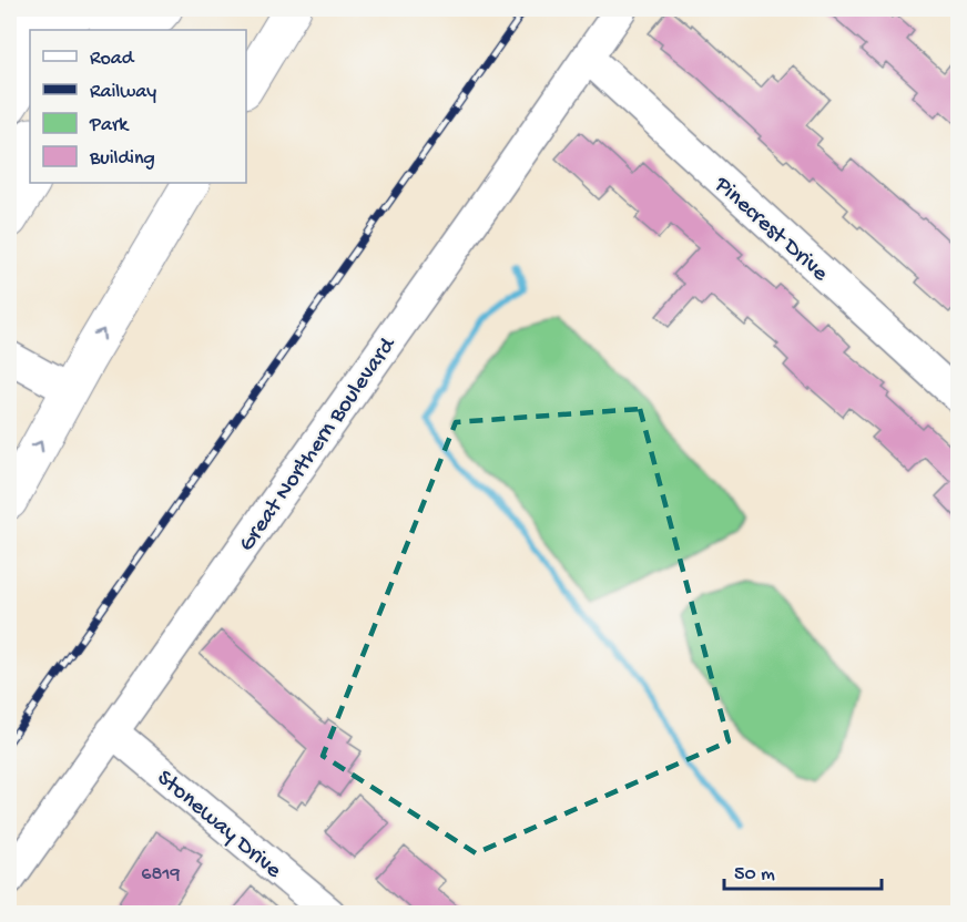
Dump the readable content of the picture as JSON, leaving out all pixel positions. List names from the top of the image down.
{
  "streets": {
    "street": ["Pinecrest Drive", "Great Northern Boulevard", "Stoneway Drive"]
  },
  "crossings": [
    ["Pinecrest Drive", "Great Northern Boulevard"],
    ["Great Northern Boulevard", "Stoneway Drive"]
  ],
  "house_numbers": ["6819"],
  "legend": [
    "Road",
    "Railway",
    "Park",
    "Building"
  ],
  "scale_bar": "50 m"
}
